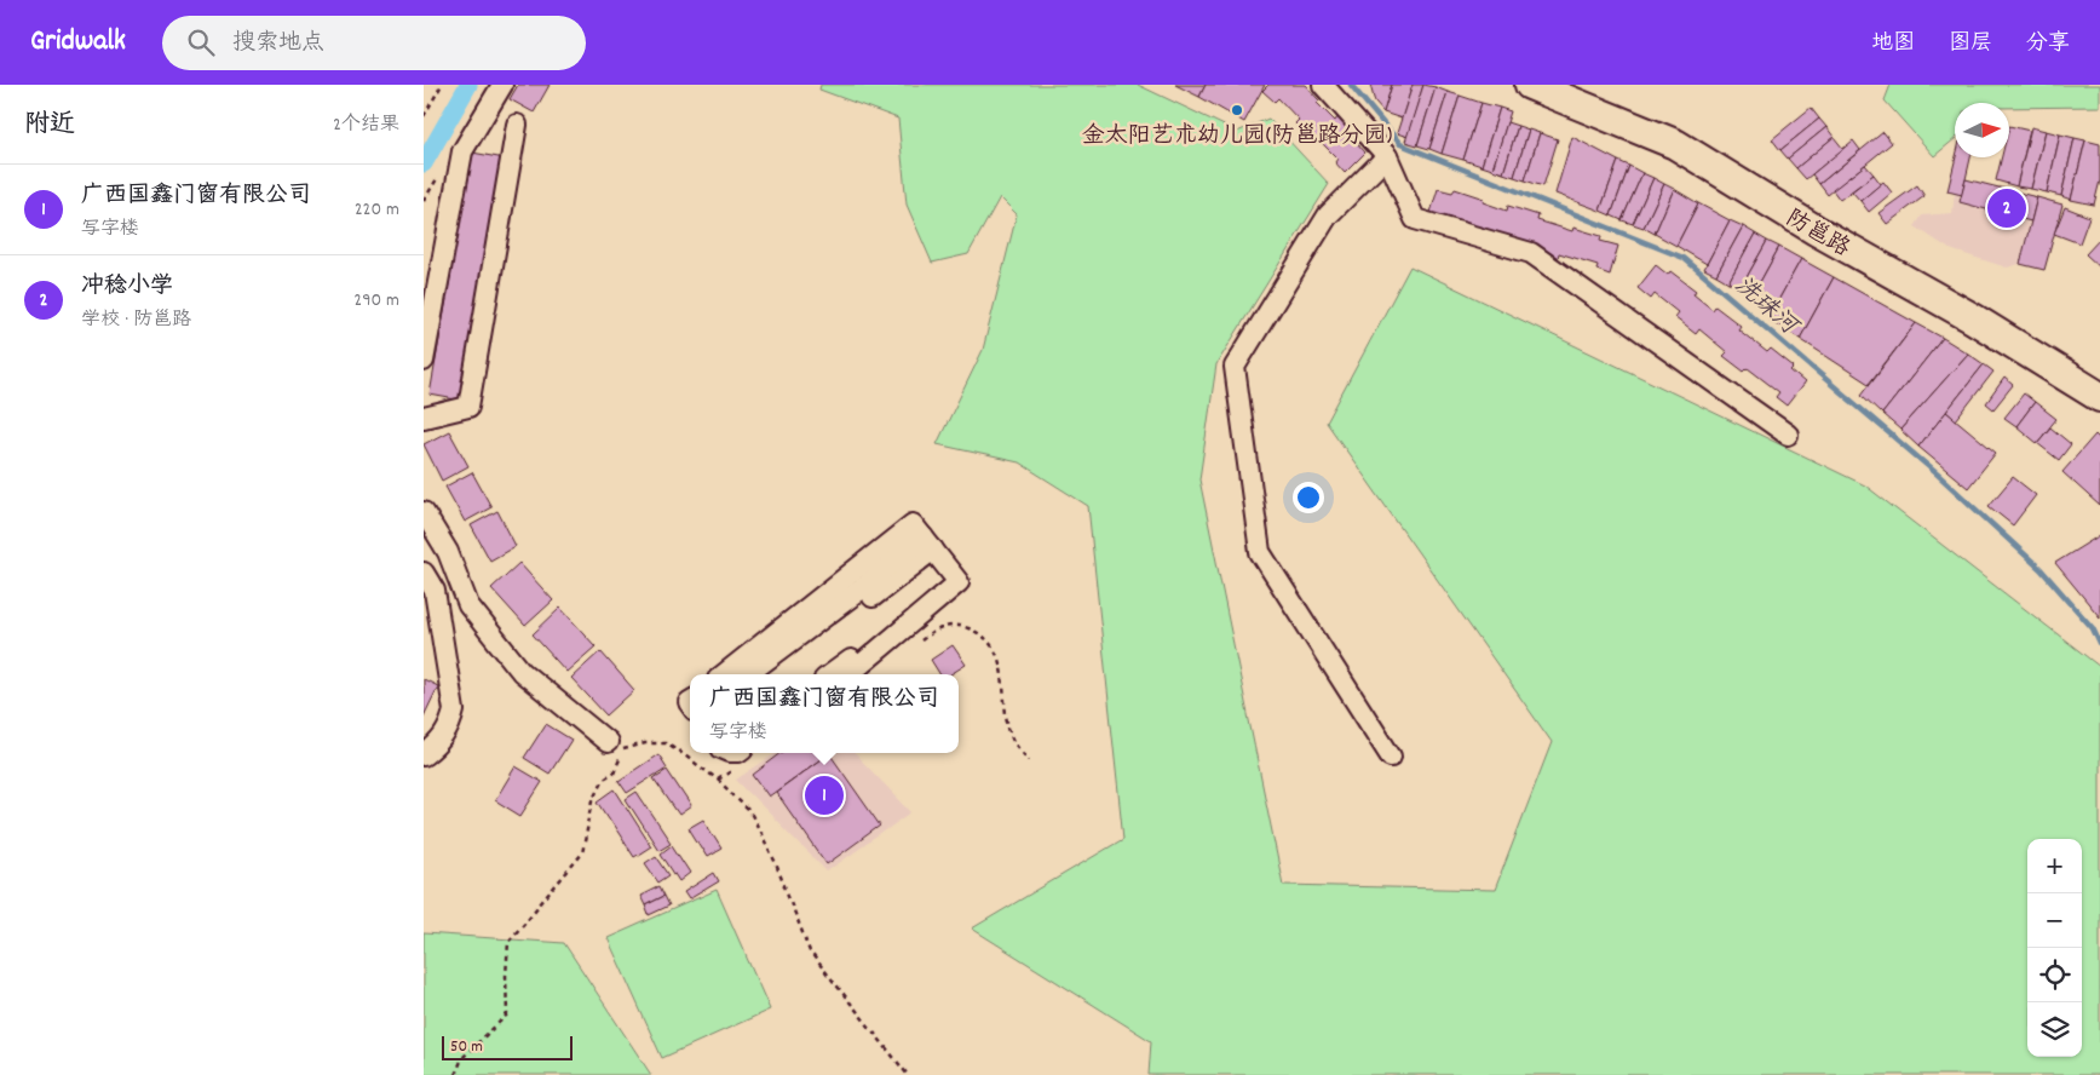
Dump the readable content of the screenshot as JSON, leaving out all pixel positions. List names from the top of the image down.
{
  "streets": {
    "highway": ["防邕路"]
  },
  "water": ["洗珠河"],
  "places": ["金太阳艺术幼儿园(防邕路分园)"],
  "scale_bar": "50 m",
  "north": "right",
  "page": {
    "header": "Gridwalk",
    "search": "搜索地点",
    "nav": ["地图", "图层", "分享"],
    "heading": ["附近", "2个结果"],
    "list": [
      {
        "mark": "1",
        "name": "广西国鑫门窗有限公司",
        "note": "写字楼",
        "value": "220 m"
      },
      {
        "mark": "2",
        "name": "冲稔小学",
        "note": "学校 · 防邕路",
        "value": "290 m"
      }
    ],
    "pins": ["2", "1"],
    "popup": ["广西国鑫门窗有限公司", "写字楼"],
    "map_buttons": ["+", "−"],
    "scale": "50 m"
  }
}
